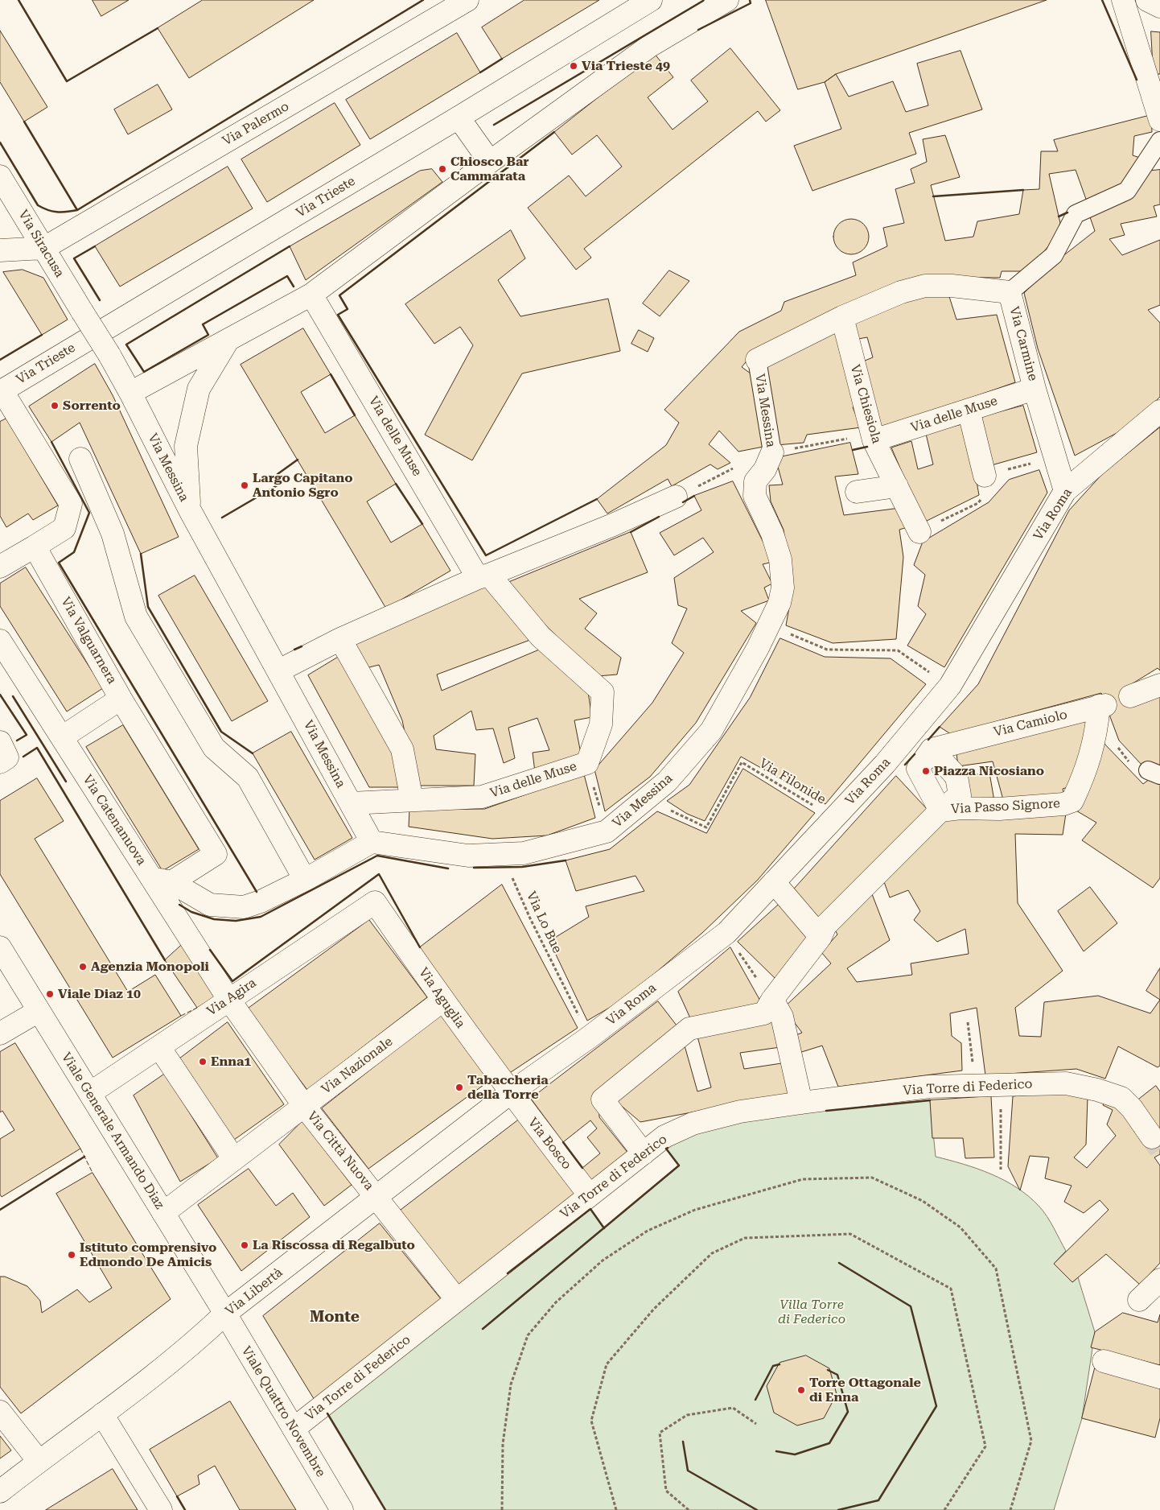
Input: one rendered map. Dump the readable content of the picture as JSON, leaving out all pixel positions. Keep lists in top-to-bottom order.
{
  "streets": {
    "street": [
      "Via Palermo",
      "Via Trieste",
      "Via Siracusa",
      "Via Carmine",
      "Via Chiesiola",
      "Via Messina",
      "Via delle Muse",
      "Via Roma",
      "Via Valguarnera",
      "Via Camiolo",
      "Via Passo Signore",
      "Via Catenanuova",
      "Via Agira",
      "Via Aguglia",
      "Via Nazionale",
      "Via Torre di Federico",
      "Viale Generale Armando Diaz",
      "Via Bosco",
      "Via Città Nuova",
      "Via Libertà",
      "Viale Quattro Novembre"
    ],
    "path": ["Via Filonide", "Via Lo Bue"]
  },
  "crossings": [
    ["Via Palermo", "Via Siracusa"],
    ["Via Siracusa", "Via Messina"],
    ["Via Carmine", "Via Messina"],
    ["Via Carmine", "Via delle Muse"],
    ["Via Carmine", "Via Roma"],
    ["Via Chiesiola", "Via Messina"],
    ["Via Chiesiola", "Via delle Muse"],
    ["Via Messina", "Via delle Muse"],
    ["Via Roma", "Via Filonide"],
    ["Via Roma", "Via Lo Bue"],
    ["Via Roma", "Via Aguglia"],
    ["Via Roma", "Via Bosco"],
    ["Via Roma", "Via Libertà"],
    ["Via Valguarnera", "Via Catenanuova"],
    ["Via Camiolo", "Via Passo Signore"],
    ["Via Passo Signore", "Via Torre di Federico"],
    ["Via Catenanuova", "Via Agira"],
    ["Via Catenanuova", "Via Città Nuova"],
    ["Via Agira", "Via Aguglia"],
    ["Via Agira", "Viale Generale Armando Diaz"],
    ["Via Agira", "Via Città Nuova"],
    ["Via Aguglia", "Via Nazionale"],
    ["Via Aguglia", "Via Bosco"],
    ["Via Aguglia", "Via Libertà"],
    ["Via Nazionale", "Viale Generale Armando Diaz"],
    ["Via Nazionale", "Via Città Nuova"],
    ["Via Torre di Federico", "Via Bosco"],
    ["Via Torre di Federico", "Via Città Nuova"],
    ["Via Torre di Federico", "Viale Quattro Novembre"],
    ["Viale Generale Armando Diaz", "Via Libertà"],
    ["Viale Generale Armando Diaz", "Viale Quattro Novembre"],
    ["Via Bosco", "Via Libertà"],
    ["Via Città Nuova", "Via Libertà"],
    ["Via Libertà", "Viale Quattro Novembre"]
  ],
  "districts": ["Monte"],
  "parks": ["Villa Torre di Federico"],
  "places": [
    "Via Trieste 49",
    "Chiosco Bar Cammarata",
    "Sorrento",
    "Largo Capitano Antonio Sgro",
    "Piazza Nicosiano",
    "Agenzia Monopoli",
    "Viale Diaz 10",
    "Enna1",
    "Tabaccheria della Torre",
    "La Riscossa di Regalbuto",
    "Istituto comprensivo Edmondo De Amicis",
    "Torre Ottagonale di Enna"
  ]
}
